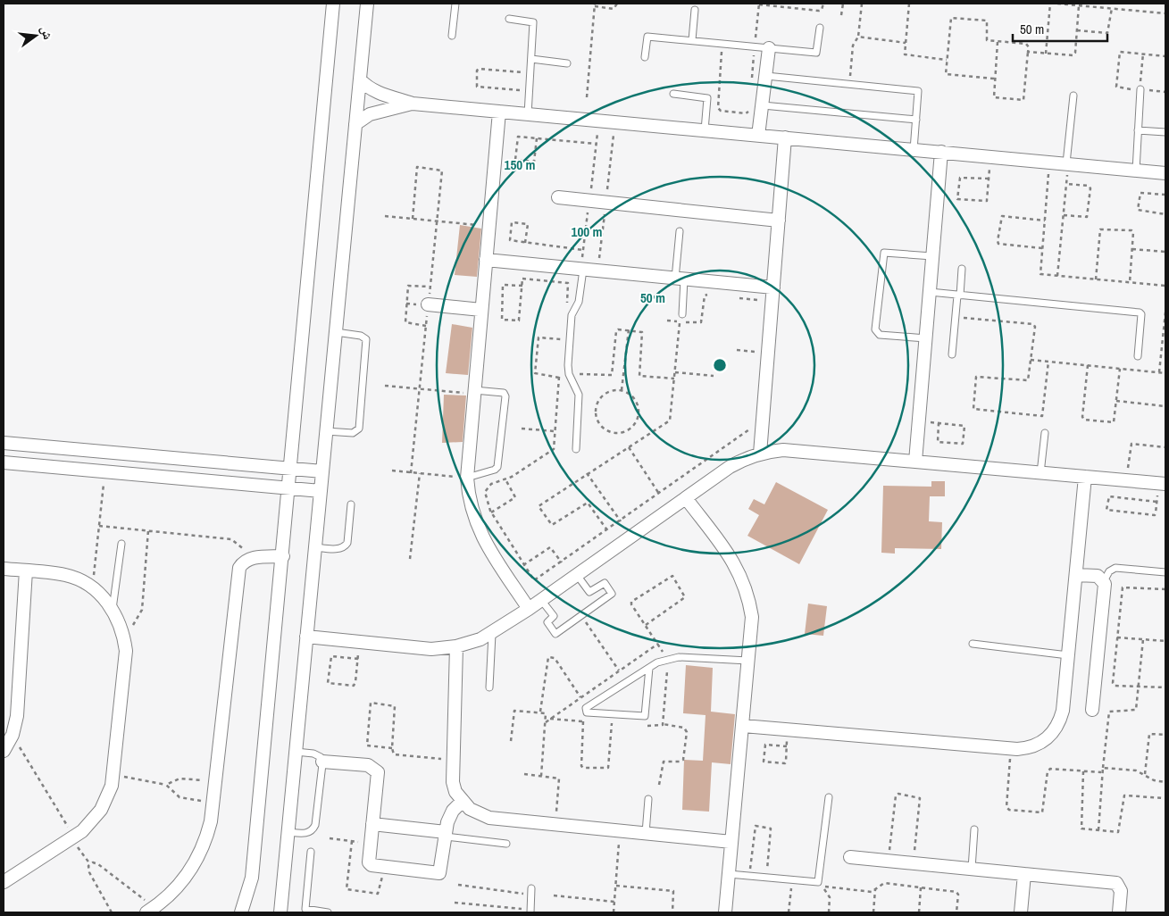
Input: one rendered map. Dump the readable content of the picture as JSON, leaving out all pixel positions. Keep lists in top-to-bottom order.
{
  "scale_bar": "50 m",
  "north": "right",
  "rings": ["150 m", "100 m", "50 m"]
}
